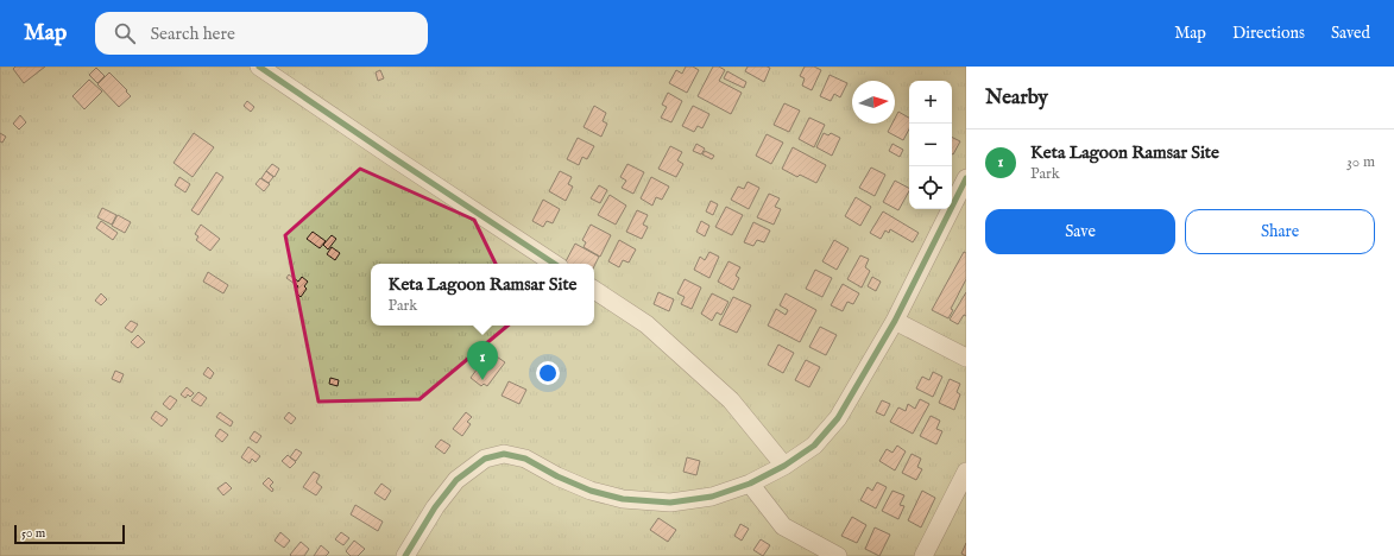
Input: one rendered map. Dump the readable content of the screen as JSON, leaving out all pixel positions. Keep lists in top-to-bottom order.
{
  "scale_bar": "50 m",
  "north": "right",
  "page": {
    "header": "Map",
    "search": "Search here",
    "nav": ["Map", "Directions", "Saved"],
    "heading": "Nearby",
    "map_buttons": ["+", "−"],
    "list": [
      {
        "mark": "1",
        "name": "Keta Lagoon Ramsar Site",
        "note": "Park",
        "value": "30 m"
      }
    ],
    "buttons": ["Save", "Share"],
    "popup": ["Keta Lagoon Ramsar Site", "Park"],
    "pins": "1",
    "scale": "50 m"
  }
}
